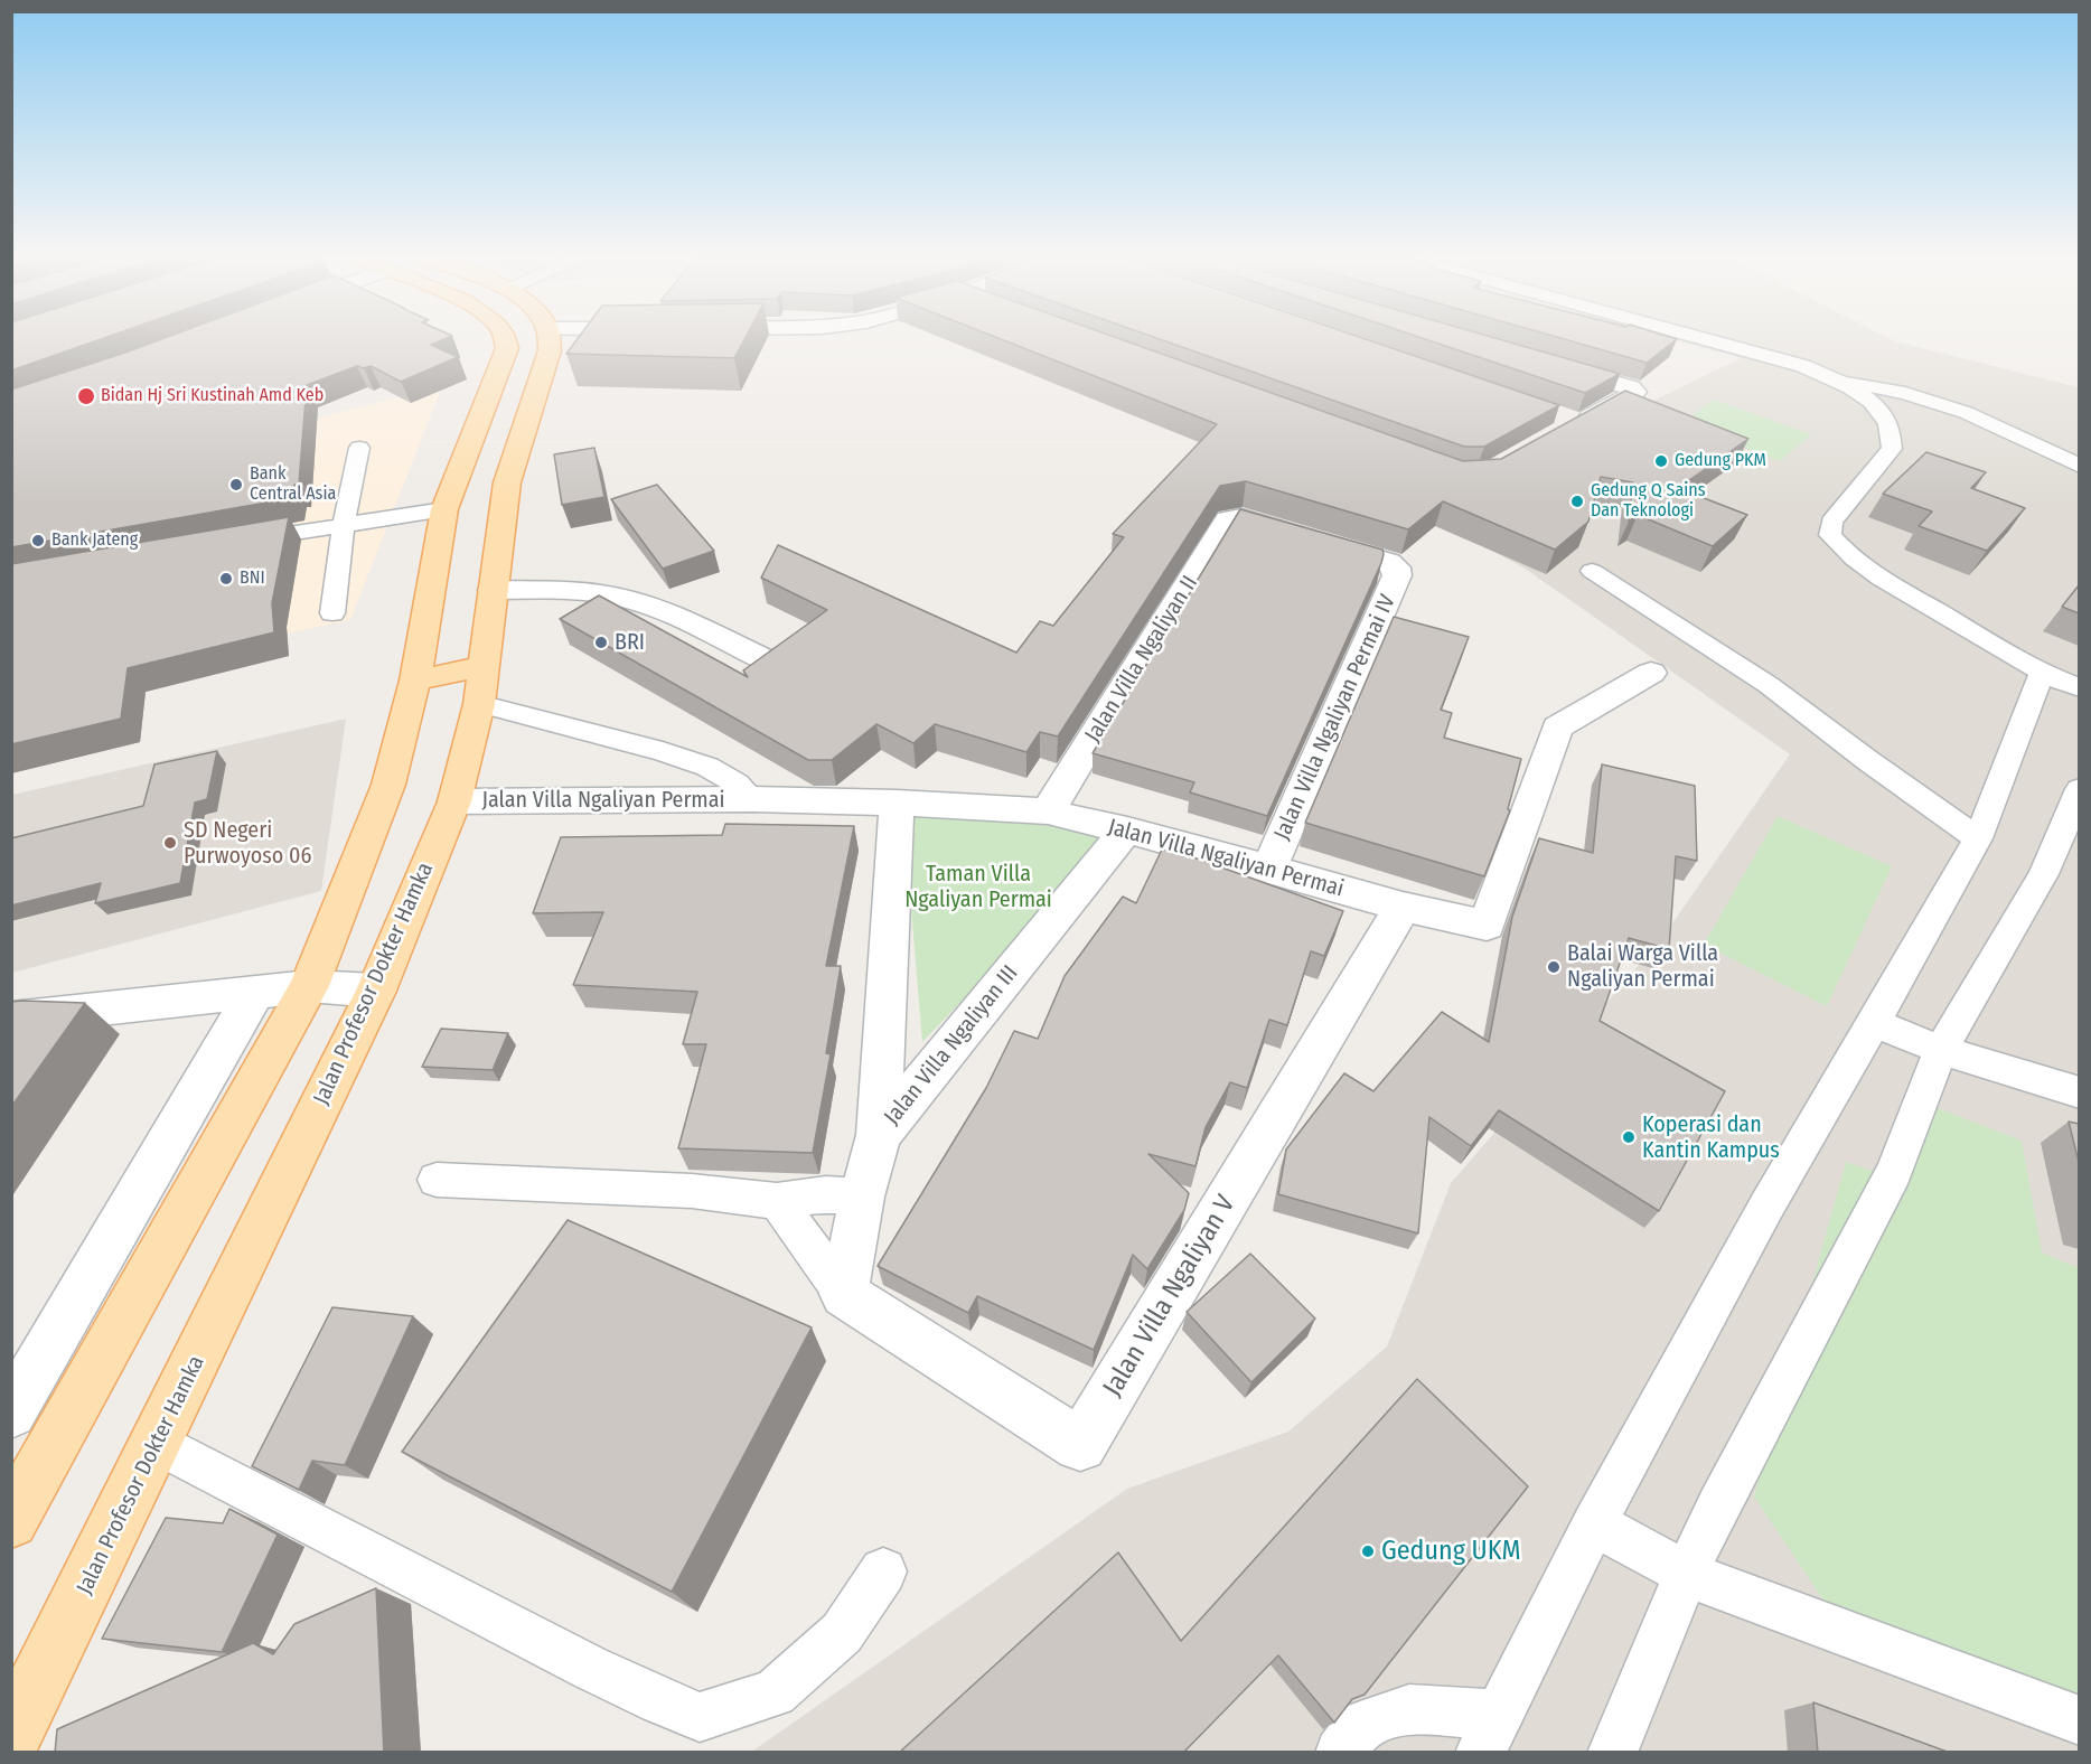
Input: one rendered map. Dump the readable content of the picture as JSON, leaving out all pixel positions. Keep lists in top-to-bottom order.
{
  "streets": {
    "main road": ["Jalan Profesor Dokter Hamka"],
    "street": [
      "Jalan Villa Ngaliyan II",
      "Jalan Villa Ngaliyan Permai IV",
      "Jalan Villa Ngaliyan Permai",
      "Jalan Villa Ngaliyan III",
      "Jalan Villa Ngaliyan V"
    ]
  },
  "crossings": [
    ["Jalan Villa Ngaliyan II", "Jalan Villa Ngaliyan Permai IV"],
    ["Jalan Villa Ngaliyan II", "Jalan Villa Ngaliyan Permai"],
    ["Jalan Villa Ngaliyan Permai IV", "Jalan Villa Ngaliyan Permai"],
    ["Jalan Villa Ngaliyan Permai", "Jalan Profesor Dokter Hamka"],
    ["Jalan Villa Ngaliyan Permai", "Jalan Villa Ngaliyan III"],
    ["Jalan Villa Ngaliyan Permai", "Jalan Villa Ngaliyan V"],
    ["Jalan Villa Ngaliyan III", "Jalan Villa Ngaliyan V"]
  ],
  "parks": ["Taman Villa Ngaliyan Permai"],
  "places": [
    "Bidan Hj Sri Kustinah Amd Keb",
    "Gedung PKM",
    "Bank Central Asia",
    "Gedung Q Sains Dan Teknologi",
    "Bank Jateng",
    "BNI",
    "BRI",
    "SD Negeri Purwoyoso 06",
    "Balai Warga Villa Ngaliyan Permai",
    "Koperasi dan Kantin Kampus",
    "Gedung UKM"
  ]
}
